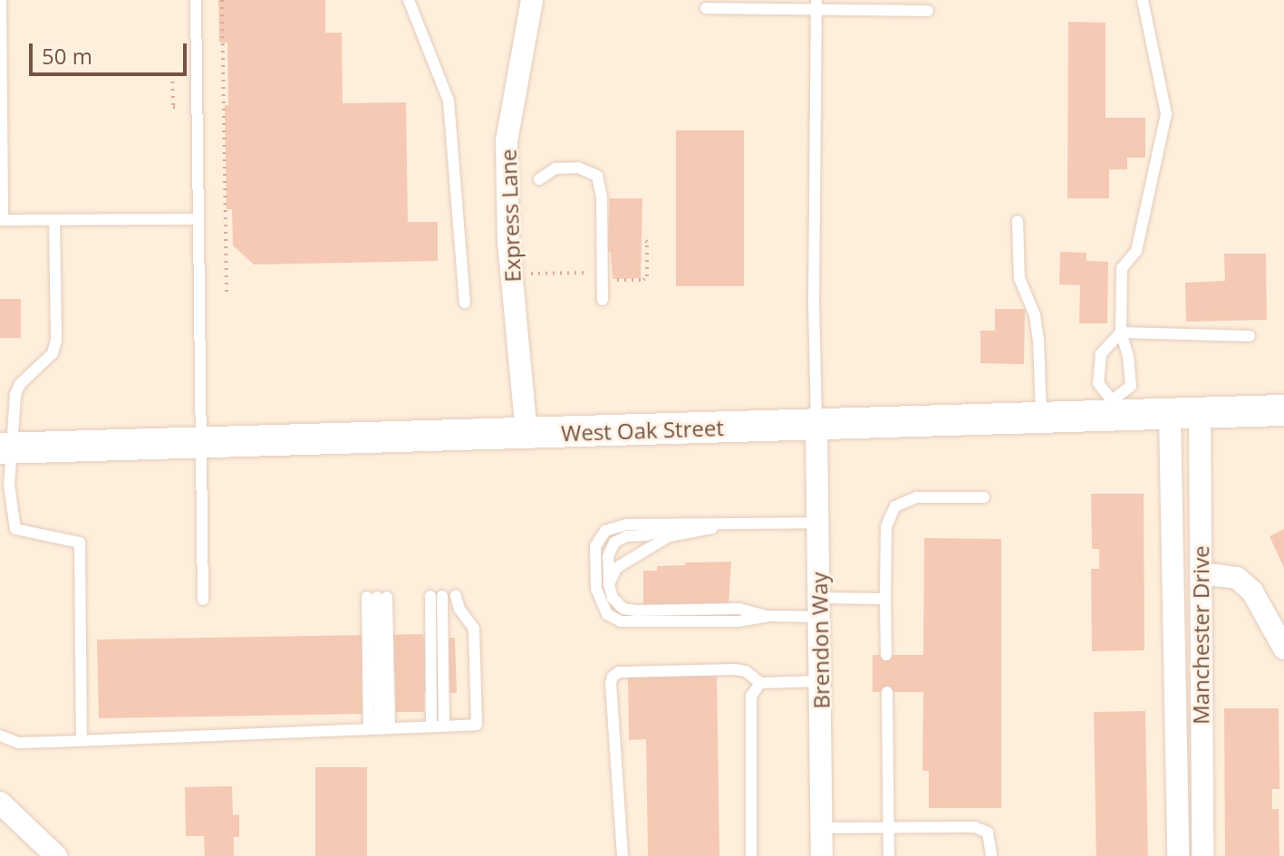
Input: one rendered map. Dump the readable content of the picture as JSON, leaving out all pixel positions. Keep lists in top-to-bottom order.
{
  "streets": {
    "main road": ["West Oak Street"],
    "street": ["Express Lane", "Manchester Drive", "Brendon Way"]
  },
  "crossings": [
    ["Express Lane", "West Oak Street"],
    ["West Oak Street", "Manchester Drive"],
    ["West Oak Street", "Brendon Way"]
  ],
  "scale_bar": "50 m"
}
